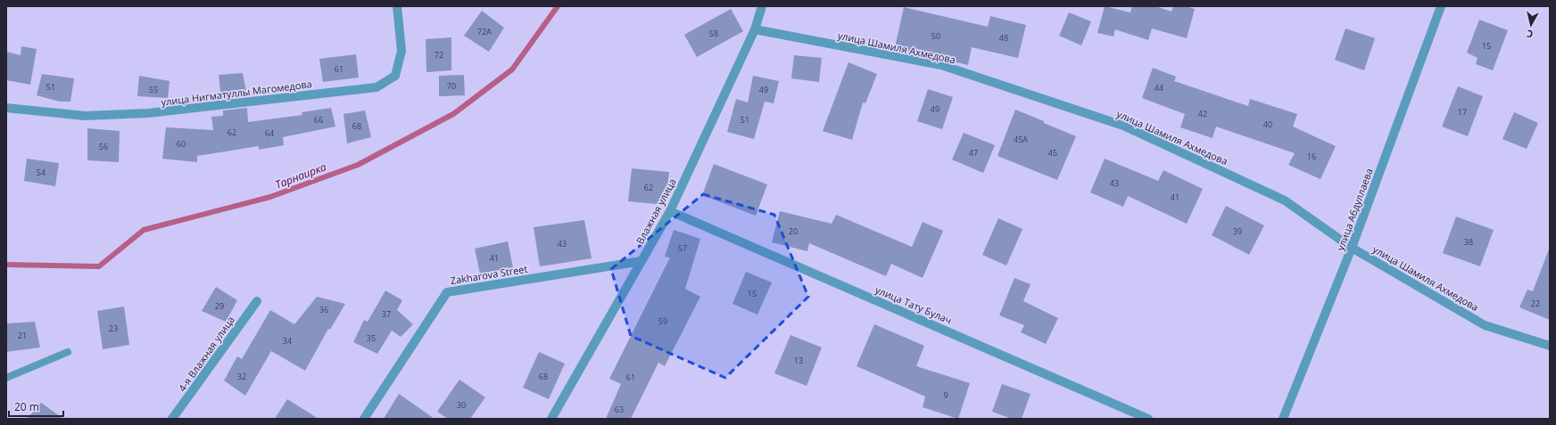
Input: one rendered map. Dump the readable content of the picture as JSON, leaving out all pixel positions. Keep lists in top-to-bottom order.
{
  "streets": {
    "street": [
      "улица Шамиля Ахмедова",
      "улица Нигматуллы Магомедова",
      "улица Абдуллаева",
      "Влажная улица",
      "Zakharova Street",
      "улица Тату Булач",
      "4-я Влажная улица"
    ]
  },
  "crossings": [
    ["улица Шамиля Ахмедова", "улица Абдуллаева"],
    ["улица Шамиля Ахмедова", "Влажная улица"],
    ["Влажная улица", "Zakharova Street"],
    ["Влажная улица", "улица Тату Булач"]
  ],
  "water": ["Тарнаирка"],
  "house_numbers": [
    "72А",
    "58",
    "50",
    "48",
    "15",
    "72",
    "61",
    "70",
    "51",
    "44",
    "55",
    "49",
    "49",
    "17",
    "42",
    "66",
    "51",
    "40",
    "68",
    "62",
    "64",
    "45А",
    "60",
    "56",
    "47",
    "45",
    "16",
    "54",
    "43",
    "62",
    "41",
    "20",
    "39",
    "38",
    "43",
    "57",
    "41",
    "15",
    "22",
    "29",
    "36",
    "37",
    "59",
    "23",
    "21",
    "35",
    "34",
    "13",
    "32",
    "68",
    "61",
    "9",
    "30",
    "63"
  ],
  "scale_bar": "20 m",
  "north": "bottom"
}
